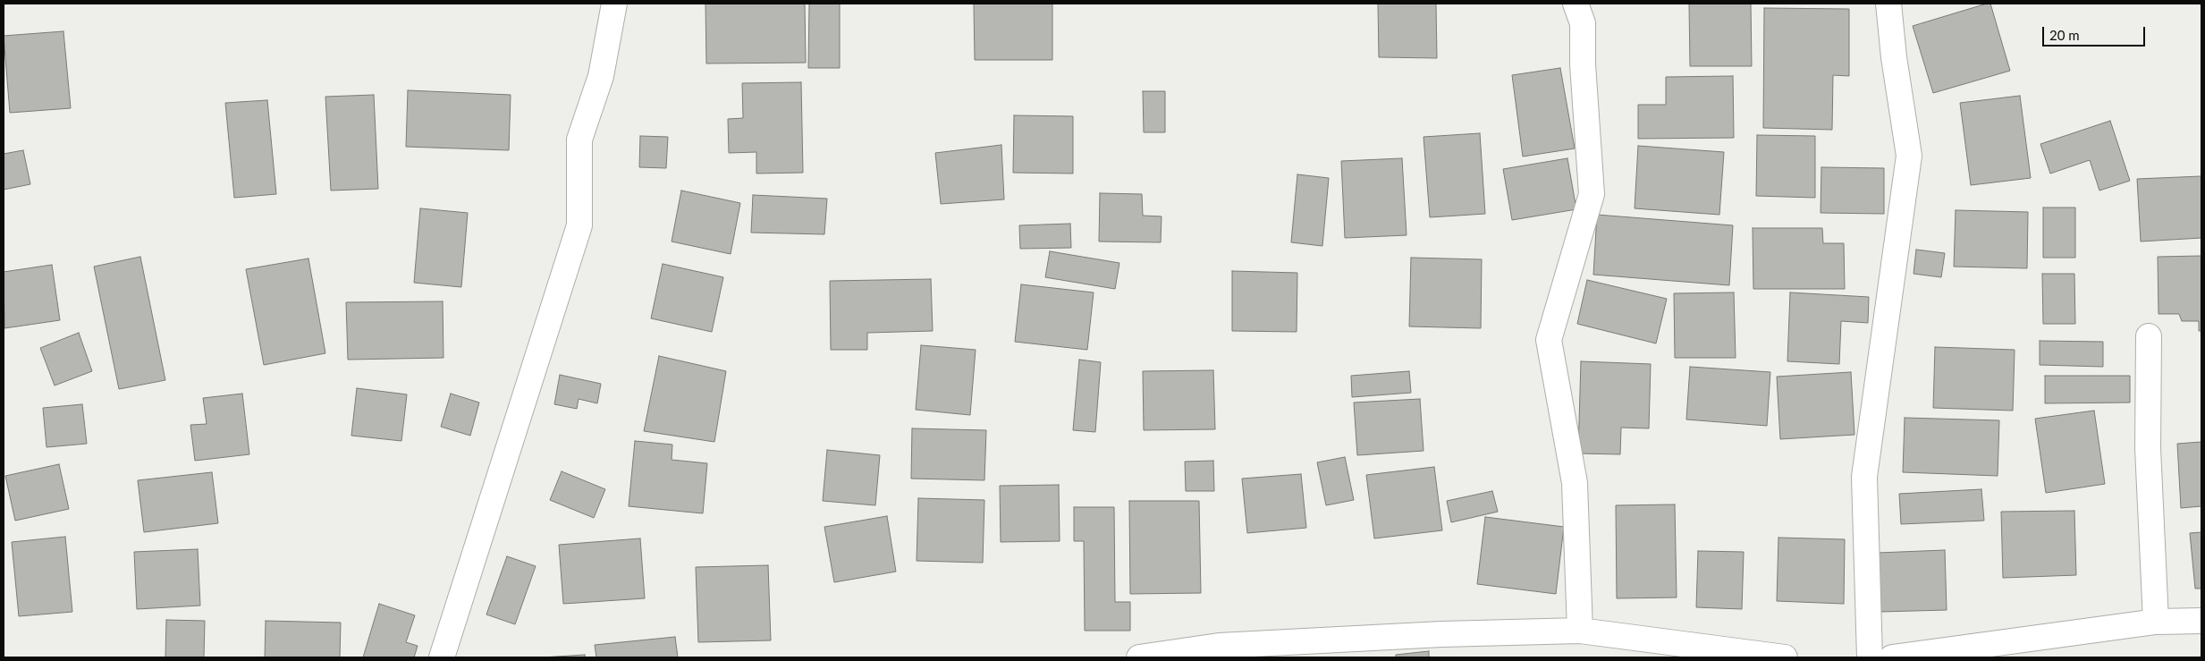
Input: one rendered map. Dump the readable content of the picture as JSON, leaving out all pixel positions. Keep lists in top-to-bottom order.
{
  "scale_bar": "20 m"
}
